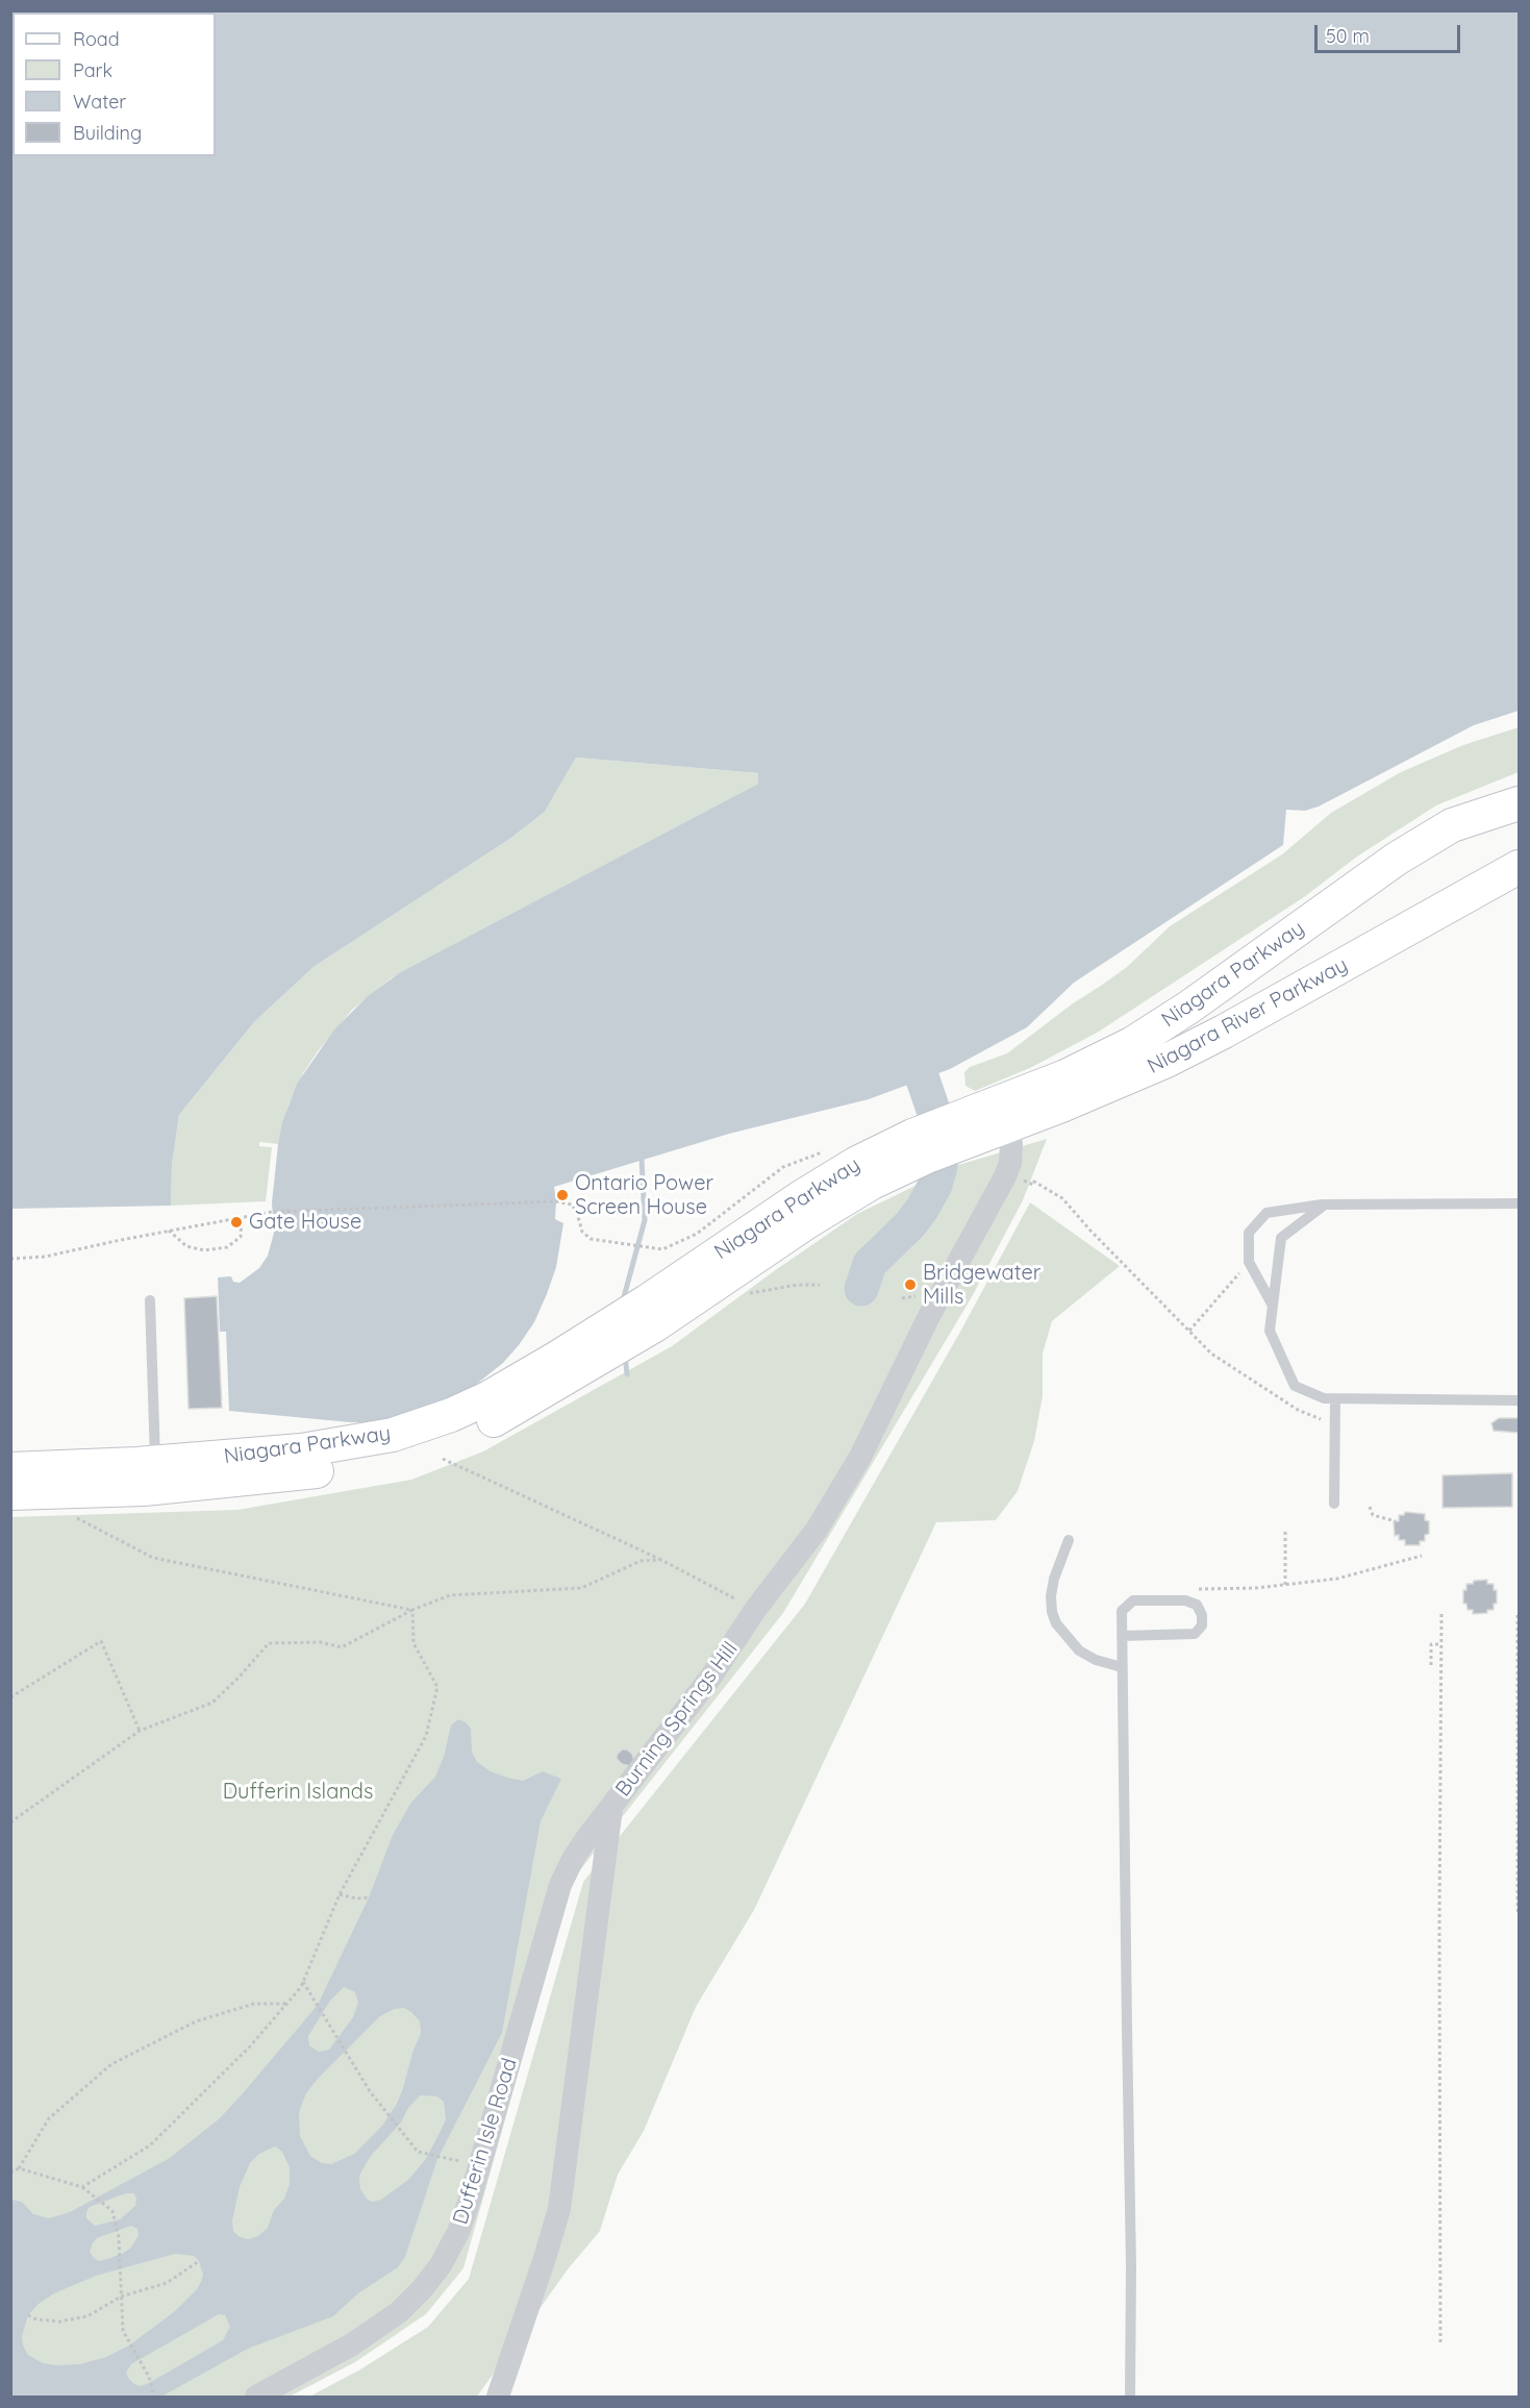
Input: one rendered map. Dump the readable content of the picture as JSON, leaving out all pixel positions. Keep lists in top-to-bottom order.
{
  "streets": {
    "main road": ["Niagara Parkway", "Niagara River Parkway"],
    "street": ["Burning Springs Hill", "Dufferin Isle Road"]
  },
  "crossings": [
    ["Niagara Parkway", "Niagara River Parkway"],
    ["Niagara Parkway", "Burning Springs Hill"],
    ["Niagara River Parkway", "Burning Springs Hill"],
    ["Burning Springs Hill", "Dufferin Isle Road"]
  ],
  "parks": ["Dufferin Islands"],
  "places": ["Ontario Power Screen House", "Gate House", "Bridgewater Mills"],
  "legend": [
    "Road",
    "Park",
    "Water",
    "Building"
  ],
  "scale_bar": "50 m"
}
